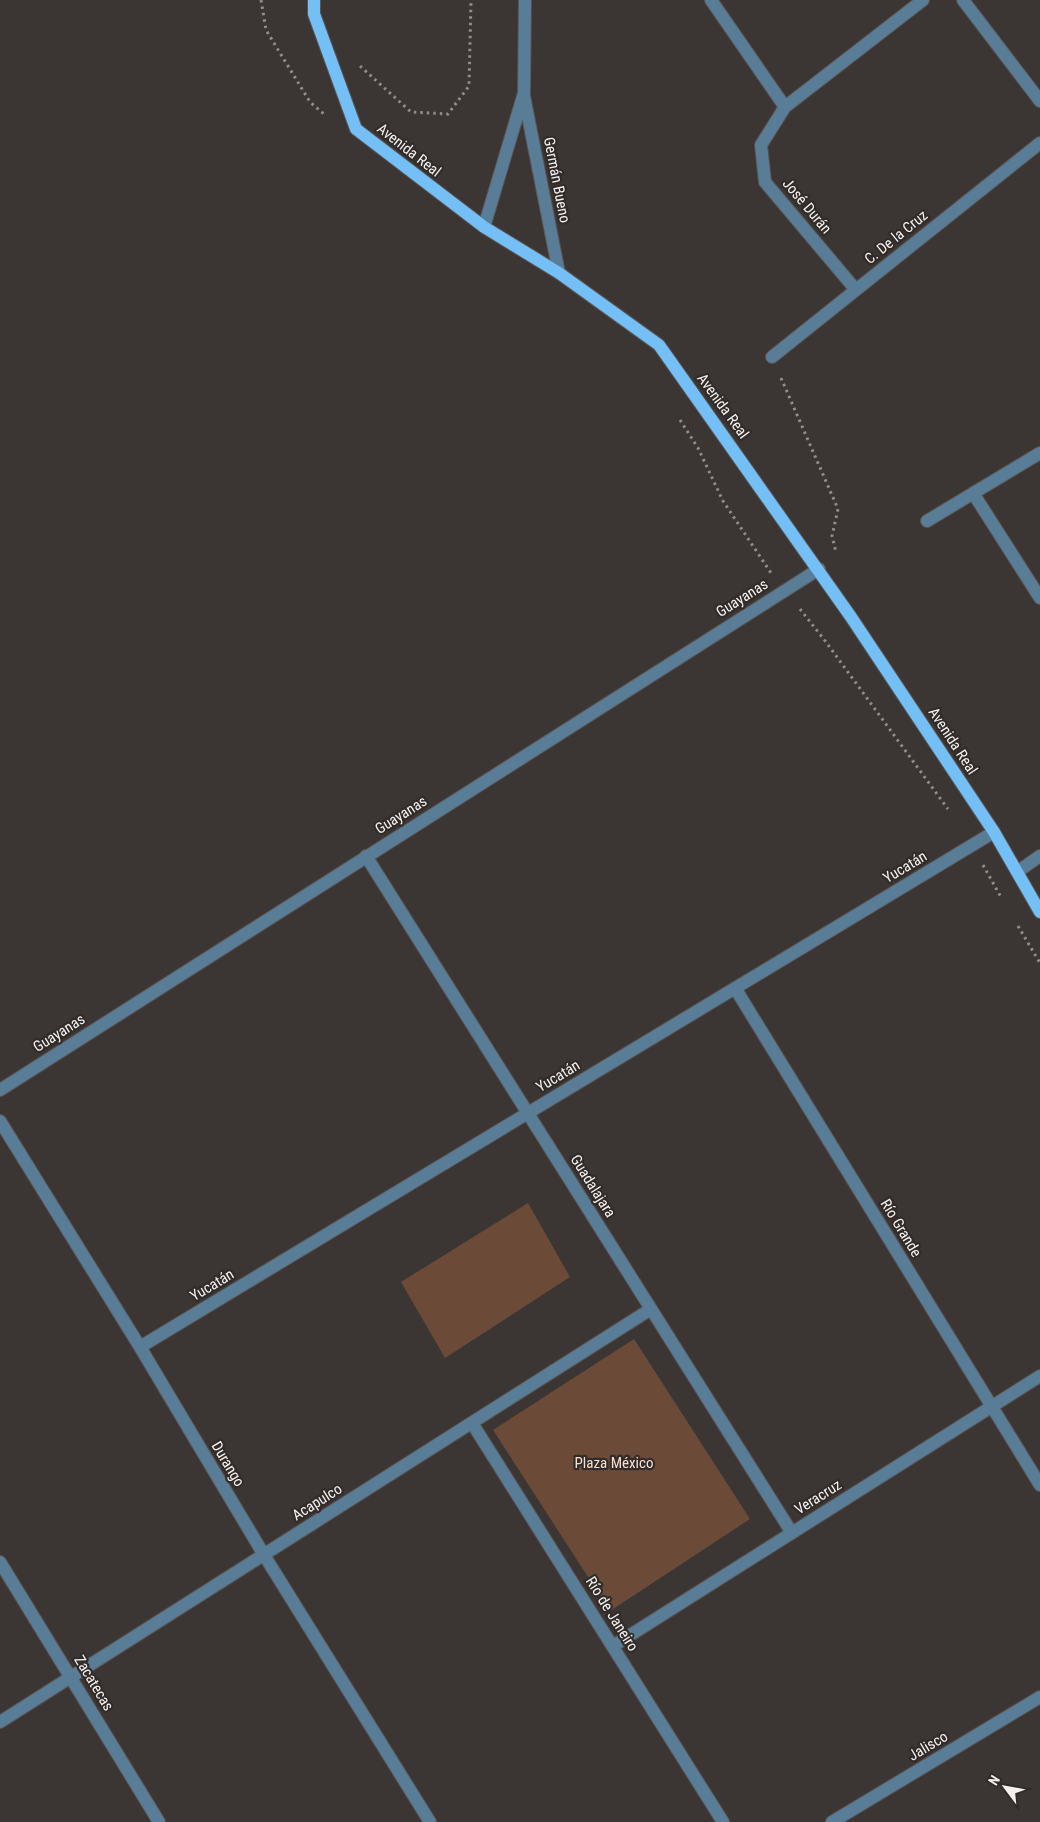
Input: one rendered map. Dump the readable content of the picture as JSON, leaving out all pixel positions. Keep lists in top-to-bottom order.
{
  "streets": {
    "main road": ["Avenida Real"],
    "street": [
      "Germán Bueno",
      "José Durán",
      "C. De la Cruz",
      "Guayanas",
      "Yucatán",
      "Guadalajara",
      "Río Grande",
      "Durango",
      "Veracruz",
      "Acapulco",
      "Río de Janeiro",
      "Zacatecas",
      "Jalisco"
    ]
  },
  "crossings": [
    ["Avenida Real", "Germán Bueno"],
    ["Avenida Real", "Guayanas"],
    ["Avenida Real", "Yucatán"],
    ["José Durán", "C. De la Cruz"],
    ["Guayanas", "Guadalajara"],
    ["Yucatán", "Guadalajara"],
    ["Yucatán", "Río Grande"],
    ["Yucatán", "Durango"],
    ["Guadalajara", "Veracruz"],
    ["Guadalajara", "Acapulco"],
    ["Río Grande", "Veracruz"],
    ["Durango", "Acapulco"],
    ["Veracruz", "Río de Janeiro"],
    ["Acapulco", "Río de Janeiro"],
    ["Acapulco", "Zacatecas"]
  ],
  "parks": ["Plaza México"],
  "north": "top left"
}
